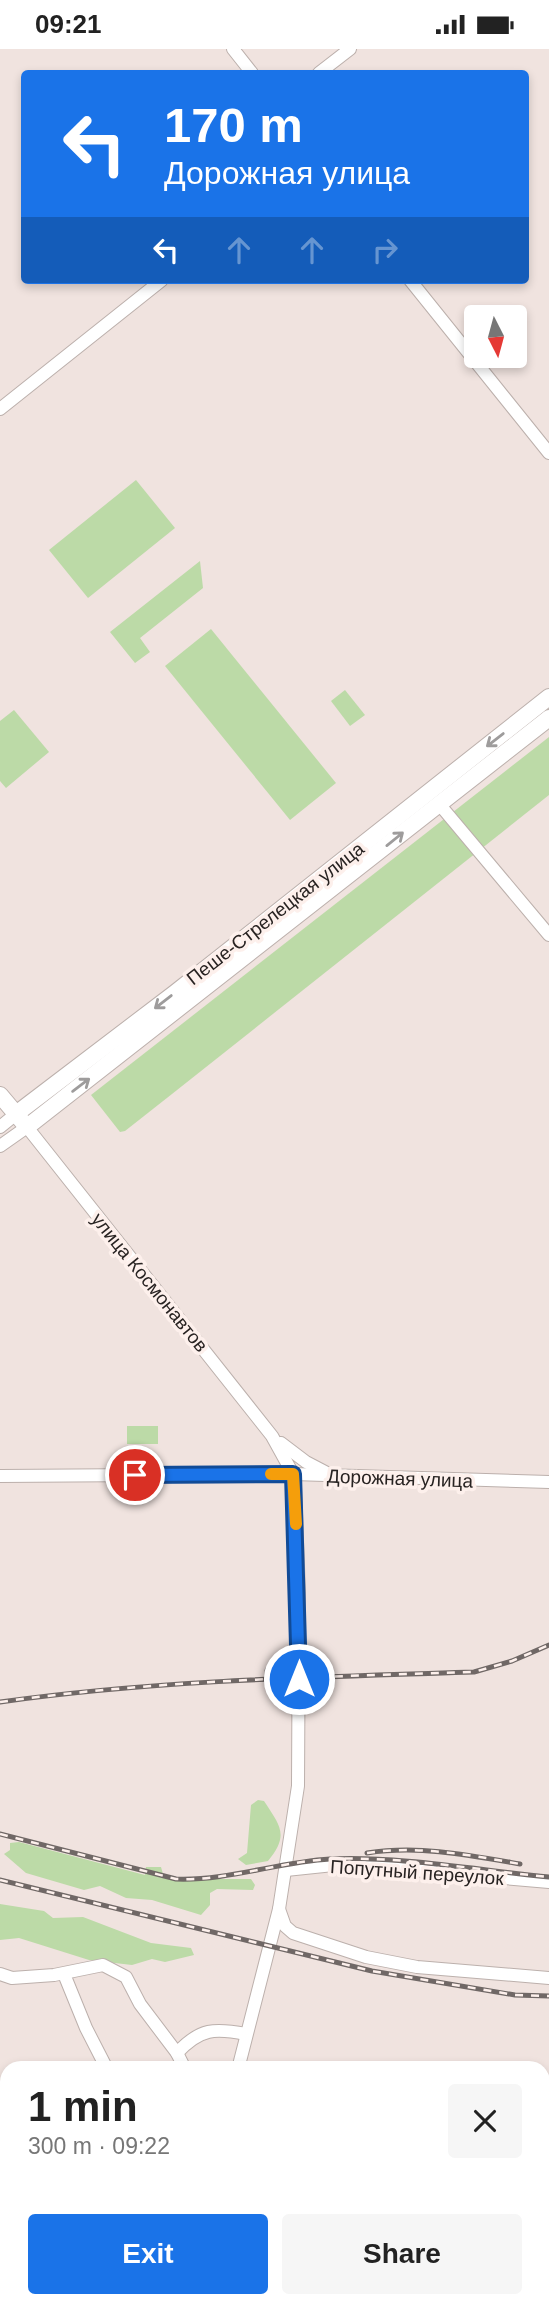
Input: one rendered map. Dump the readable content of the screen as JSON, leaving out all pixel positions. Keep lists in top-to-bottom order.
{
  "streets": {
    "main road": ["Пеше-Стрелецкая улица", "улица Космонавтов"],
    "street": ["Дорожная улица", "Попутный переулок"]
  },
  "crossings": [
    ["Пеше-Стрелецкая улица", "улица Космонавтов"],
    ["улица Космонавтов", "Дорожная улица"]
  ],
  "north": "bottom",
  "page": {
    "status": "09:21",
    "turn": ["170 m", "Дорожная улица"],
    "heading": ["1 min", "300 m · 09:22"],
    "buttons": ["Exit", "Share"]
  }
}
